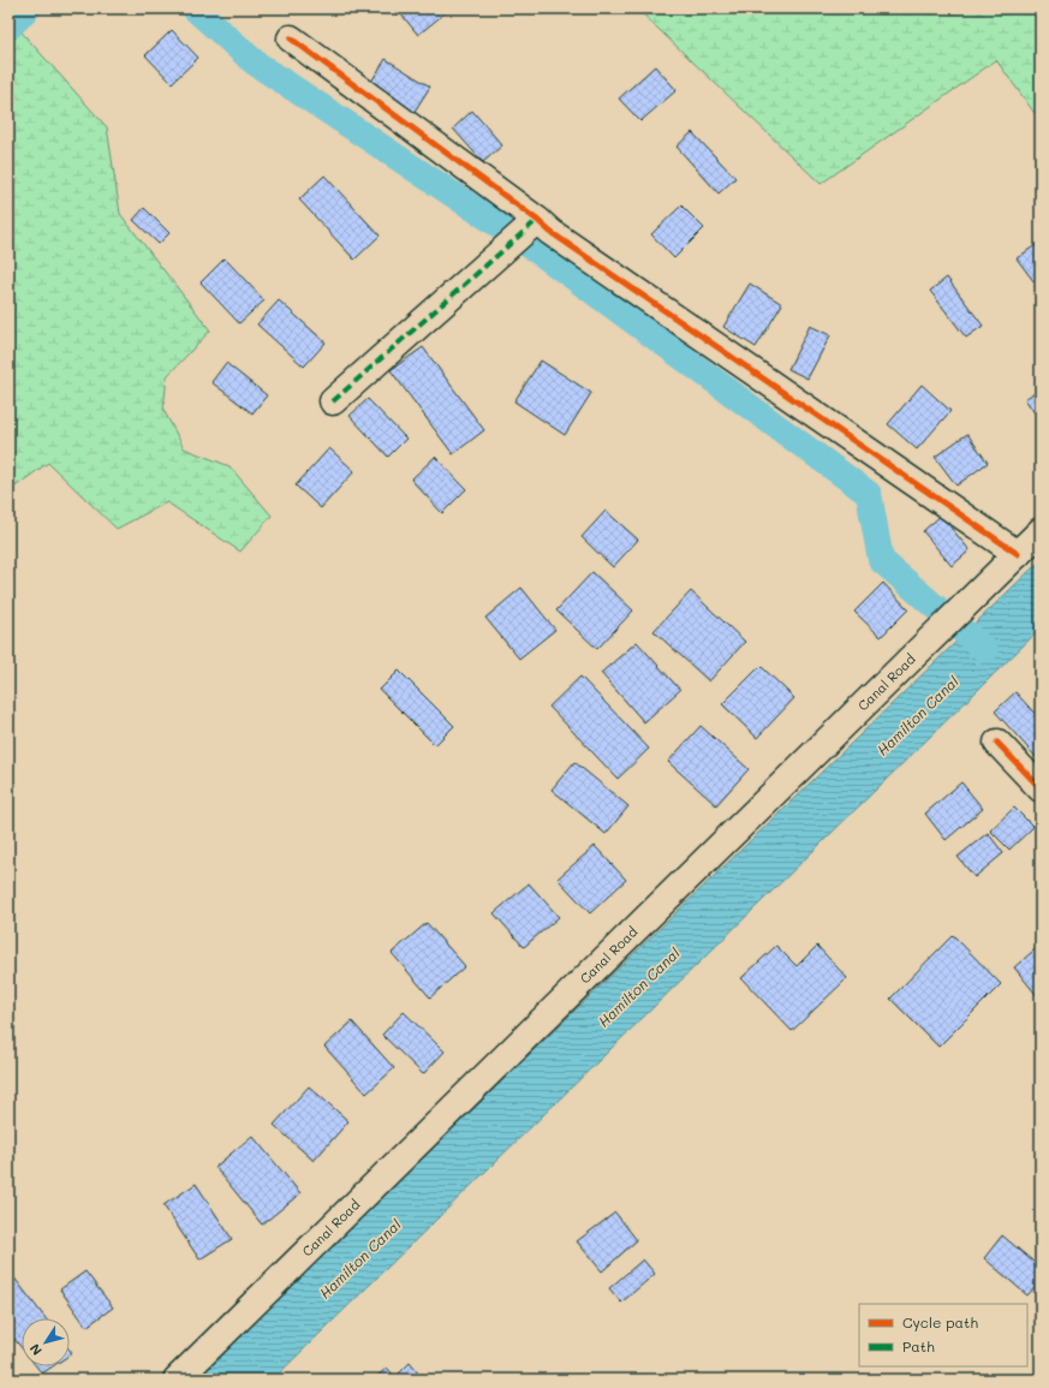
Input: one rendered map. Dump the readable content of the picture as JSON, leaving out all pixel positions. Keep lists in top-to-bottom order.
{
  "streets": {
    "street": ["Canal Road"]
  },
  "water": ["Hamilton Canal"],
  "legend": ["Cycle path", "Path"],
  "north": "bottom left"
}
